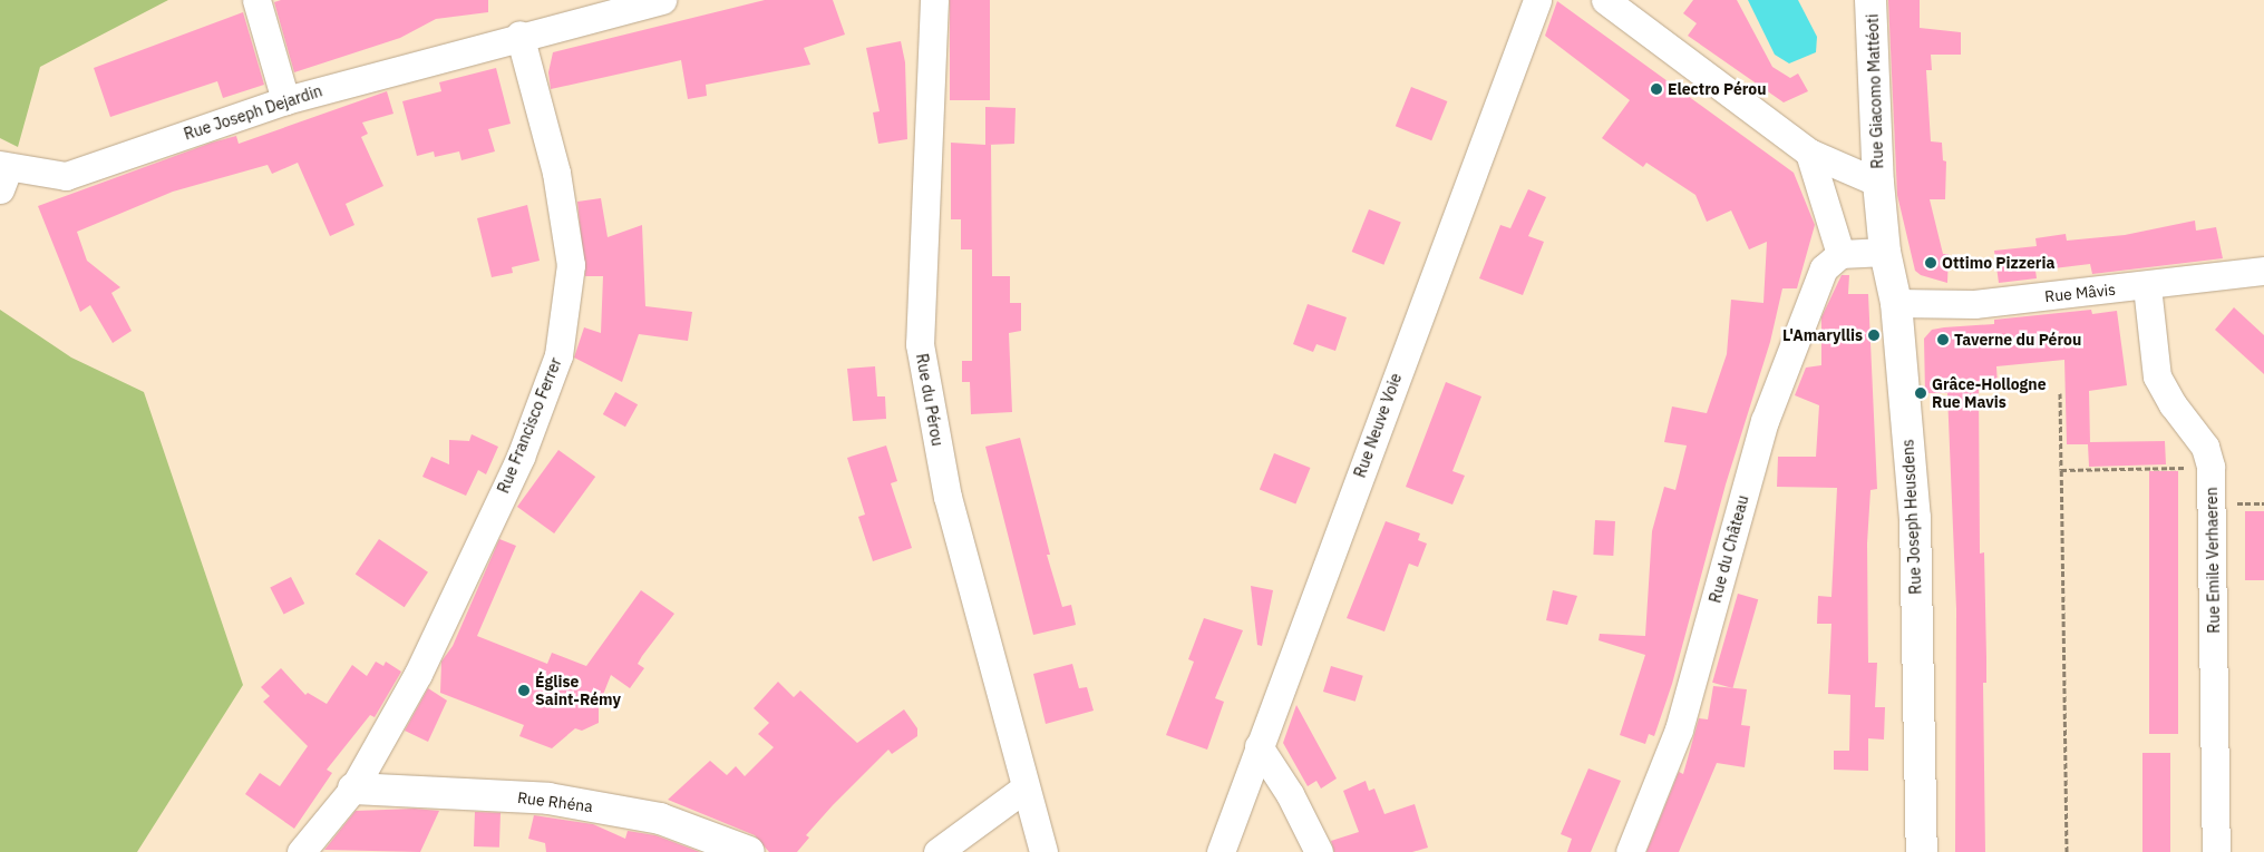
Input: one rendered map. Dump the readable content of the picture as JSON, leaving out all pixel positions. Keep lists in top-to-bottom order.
{
  "streets": {
    "street": [
      "Rue Giacomo Mattéoti",
      "Rue Joseph Dejardin",
      "Rue Mâvis",
      "Rue du Pérou",
      "Rue Francisco Ferrer",
      "Rue Neuve Voie",
      "Rue Joseph Heusdens",
      "Rue du Château",
      "Rue Emile Verhaeren",
      "Rue Rhéna"
    ]
  },
  "crossings": [
    ["Rue Giacomo Mattéoti", "Rue Joseph Heusdens"],
    ["Rue Joseph Dejardin", "Rue Francisco Ferrer"],
    ["Rue Mâvis", "Rue Joseph Heusdens"],
    ["Rue Mâvis", "Rue Emile Verhaeren"],
    ["Rue Francisco Ferrer", "Rue Rhéna"]
  ],
  "places": [
    "Electro Pérou",
    "Ottimo Pizzeria",
    "L'Amaryllis",
    "Taverne du Pérou",
    "Grâce-Hollogne Rue Mavis",
    "Église Saint-Rémy"
  ]
}
